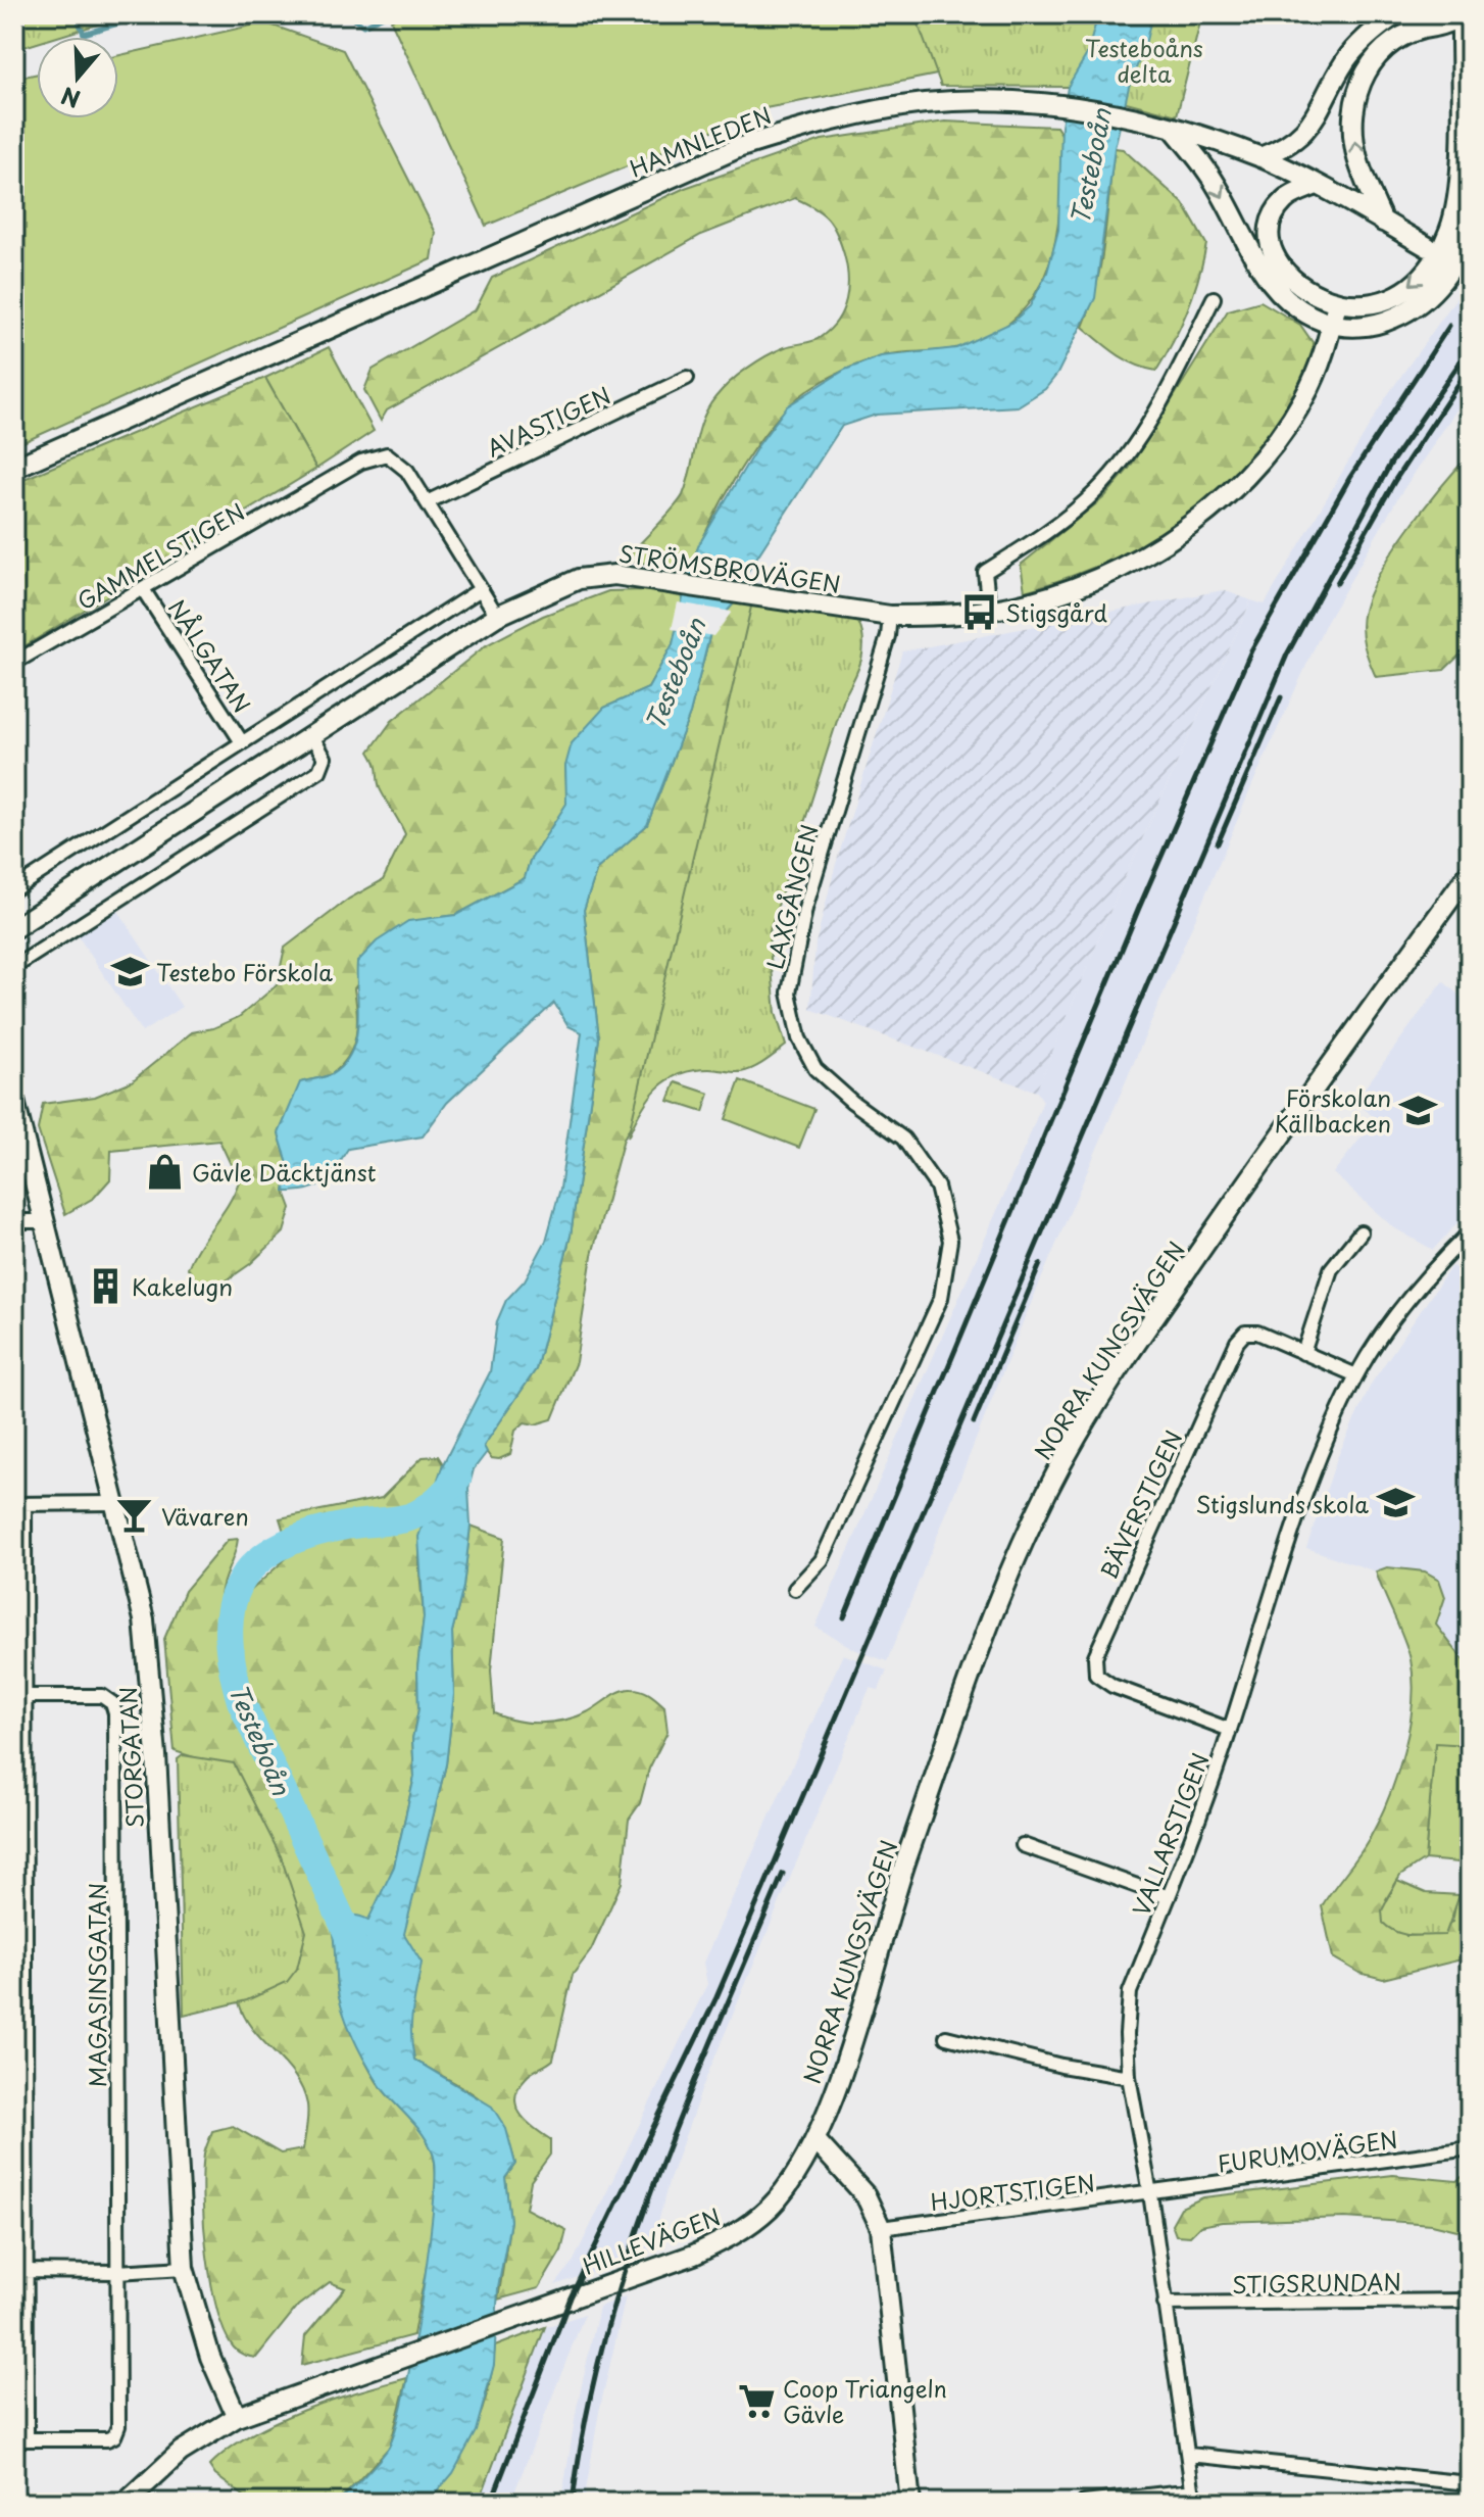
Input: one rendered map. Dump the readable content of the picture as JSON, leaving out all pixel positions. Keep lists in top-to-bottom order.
{
  "streets": {
    "street": [
      "HAMNLEDEN",
      "AVASTIGEN",
      "GAMMELSTIGEN",
      "STRÖMSBROVÄGEN",
      "NÅLGATAN",
      "LAXGÅNGEN",
      "NORRA KUNGSVÄGEN",
      "BÄVERSTIGEN",
      "STORGATAN",
      "VALLARSTIGEN",
      "MAGASINSGATAN",
      "FURUMOVÄGEN",
      "HJORTSTIGEN",
      "HILLEVÄGEN",
      "STIGSRUNDAN"
    ]
  },
  "crossings": [
    ["AVASTIGEN", "GAMMELSTIGEN"],
    ["GAMMELSTIGEN", "NÅLGATAN"],
    ["STRÖMSBROVÄGEN", "LAXGÅNGEN"],
    ["NORRA KUNGSVÄGEN", "HILLEVÄGEN"],
    ["BÄVERSTIGEN", "VALLARSTIGEN"],
    ["STORGATAN", "HILLEVÄGEN"],
    ["VALLARSTIGEN", "FURUMOVÄGEN"],
    ["VALLARSTIGEN", "HJORTSTIGEN"],
    ["VALLARSTIGEN", "STIGSRUNDAN"],
    ["FURUMOVÄGEN", "HJORTSTIGEN"]
  ],
  "water": ["Testeboån"],
  "parks": ["Testeboåns delta"],
  "places": {
    "bus stop": ["Stigsgård"],
    "school or university": ["Testebo Förskola", "Förskolan Källbacken", "Stigslunds skola"],
    "shop": ["Gävle Däcktjänst"],
    "building": ["Kakelugn"],
    "bar": ["Vävaren"],
    "supermarket": ["Coop Triangeln Gävle"]
  },
  "north": "bottom"
}
